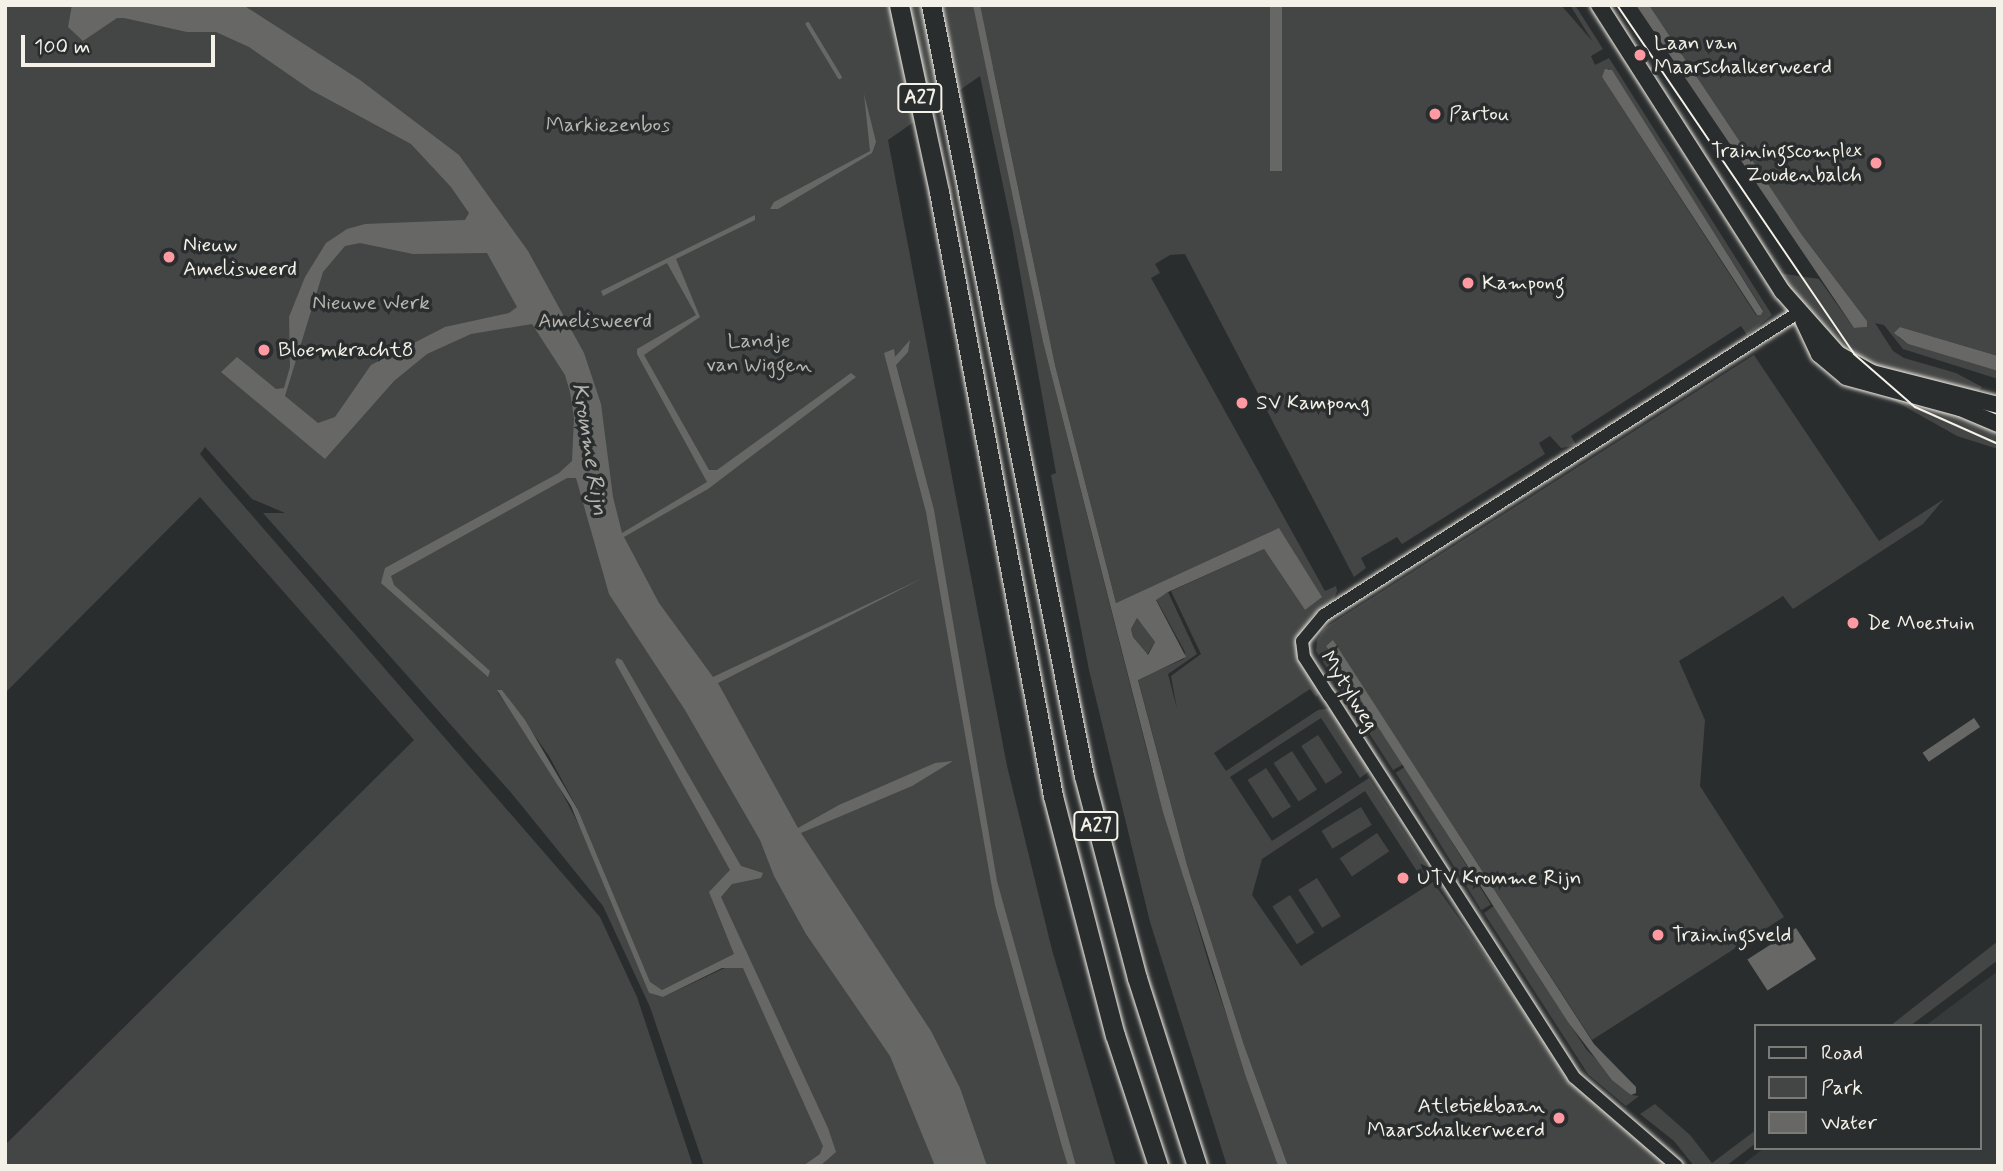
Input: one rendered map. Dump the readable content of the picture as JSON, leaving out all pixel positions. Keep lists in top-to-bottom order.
{
  "streets": {
    "highway": ["A27"],
    "street": ["Mytylweg"]
  },
  "water": ["Kromme Rijn"],
  "parks": [
    "Markiezenbos",
    "Nieuwe Werk",
    "Amelisweerd",
    "Landje van Wiggen"
  ],
  "places": [
    "Laan van Maarschalkerweerd",
    "Partou",
    "Trainingscomplex Zoudenbalch",
    "Nieuw Amelisweerd",
    "Kampong",
    "Bloemkracht8",
    "SV Kampong",
    "De Moestuin",
    "UTV Kromme Rijn",
    "Trainingsveld",
    "Atletiekbaan Maarschalkerweerd"
  ],
  "legend": ["Road", "Park", "Water"],
  "scale_bar": "100 m"
}
